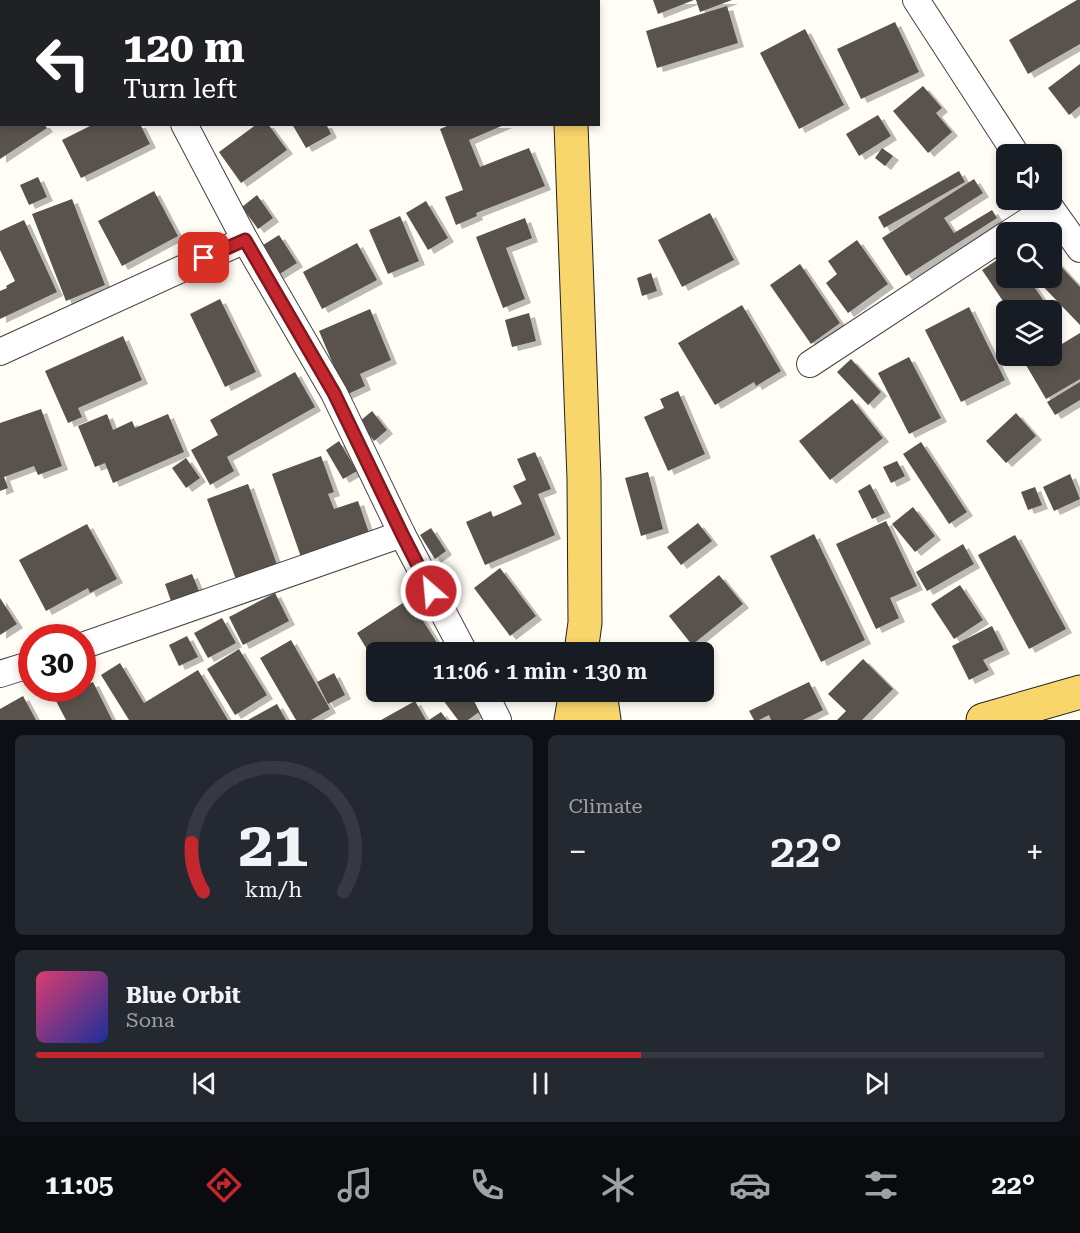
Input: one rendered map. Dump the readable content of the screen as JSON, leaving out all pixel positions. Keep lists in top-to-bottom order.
{
  "page": {
    "turn": ["120 m", "Turn left"],
    "limit": "30",
    "trip": "11:06 · 1 min · 130 m",
    "tile": "Climate",
    "heat": ["−", "22°", "+"],
    "song": ["Blue Orbit", "Sona"],
    "tabs": ["11:05", "22°"],
    "gauge": ["21", "km/h"]
  }
}
